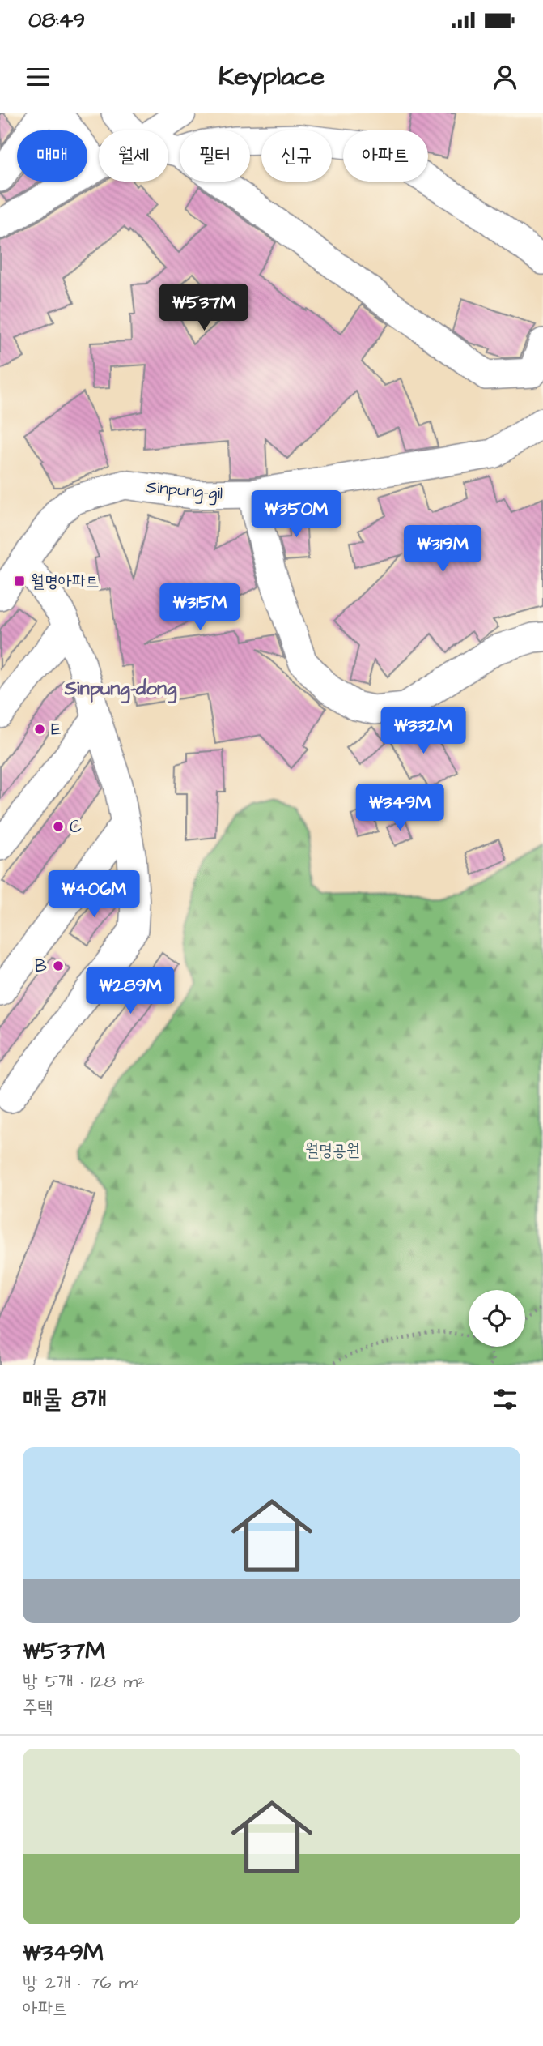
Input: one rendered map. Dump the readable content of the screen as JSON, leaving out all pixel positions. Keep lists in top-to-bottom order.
{
  "streets": {
    "lane": ["Sinpung-gil"]
  },
  "districts": ["Sinpung-dong"],
  "parks": ["월명공원"],
  "places": {
    "transit": ["월명아파트"],
    "other": ["E", "C", "B"]
  },
  "page": {
    "status": "08:49",
    "header": "Keyplace",
    "chip": [
      "매매",
      "월세",
      "필터",
      "신규",
      "아파트"
    ],
    "price": [
      "₩537M",
      "₩350M",
      "₩319M",
      "₩315M",
      "₩332M",
      "₩349M",
      "₩406M",
      "₩289M"
    ],
    "heading": "매물 8개",
    "list": [
      {
        "name": "₩537M",
        "note": "방 5개 · 128 m² · 주택"
      },
      {
        "name": "₩349M",
        "note": "방 2개 · 76 m² · 아파트"
      }
    ]
  }
}
